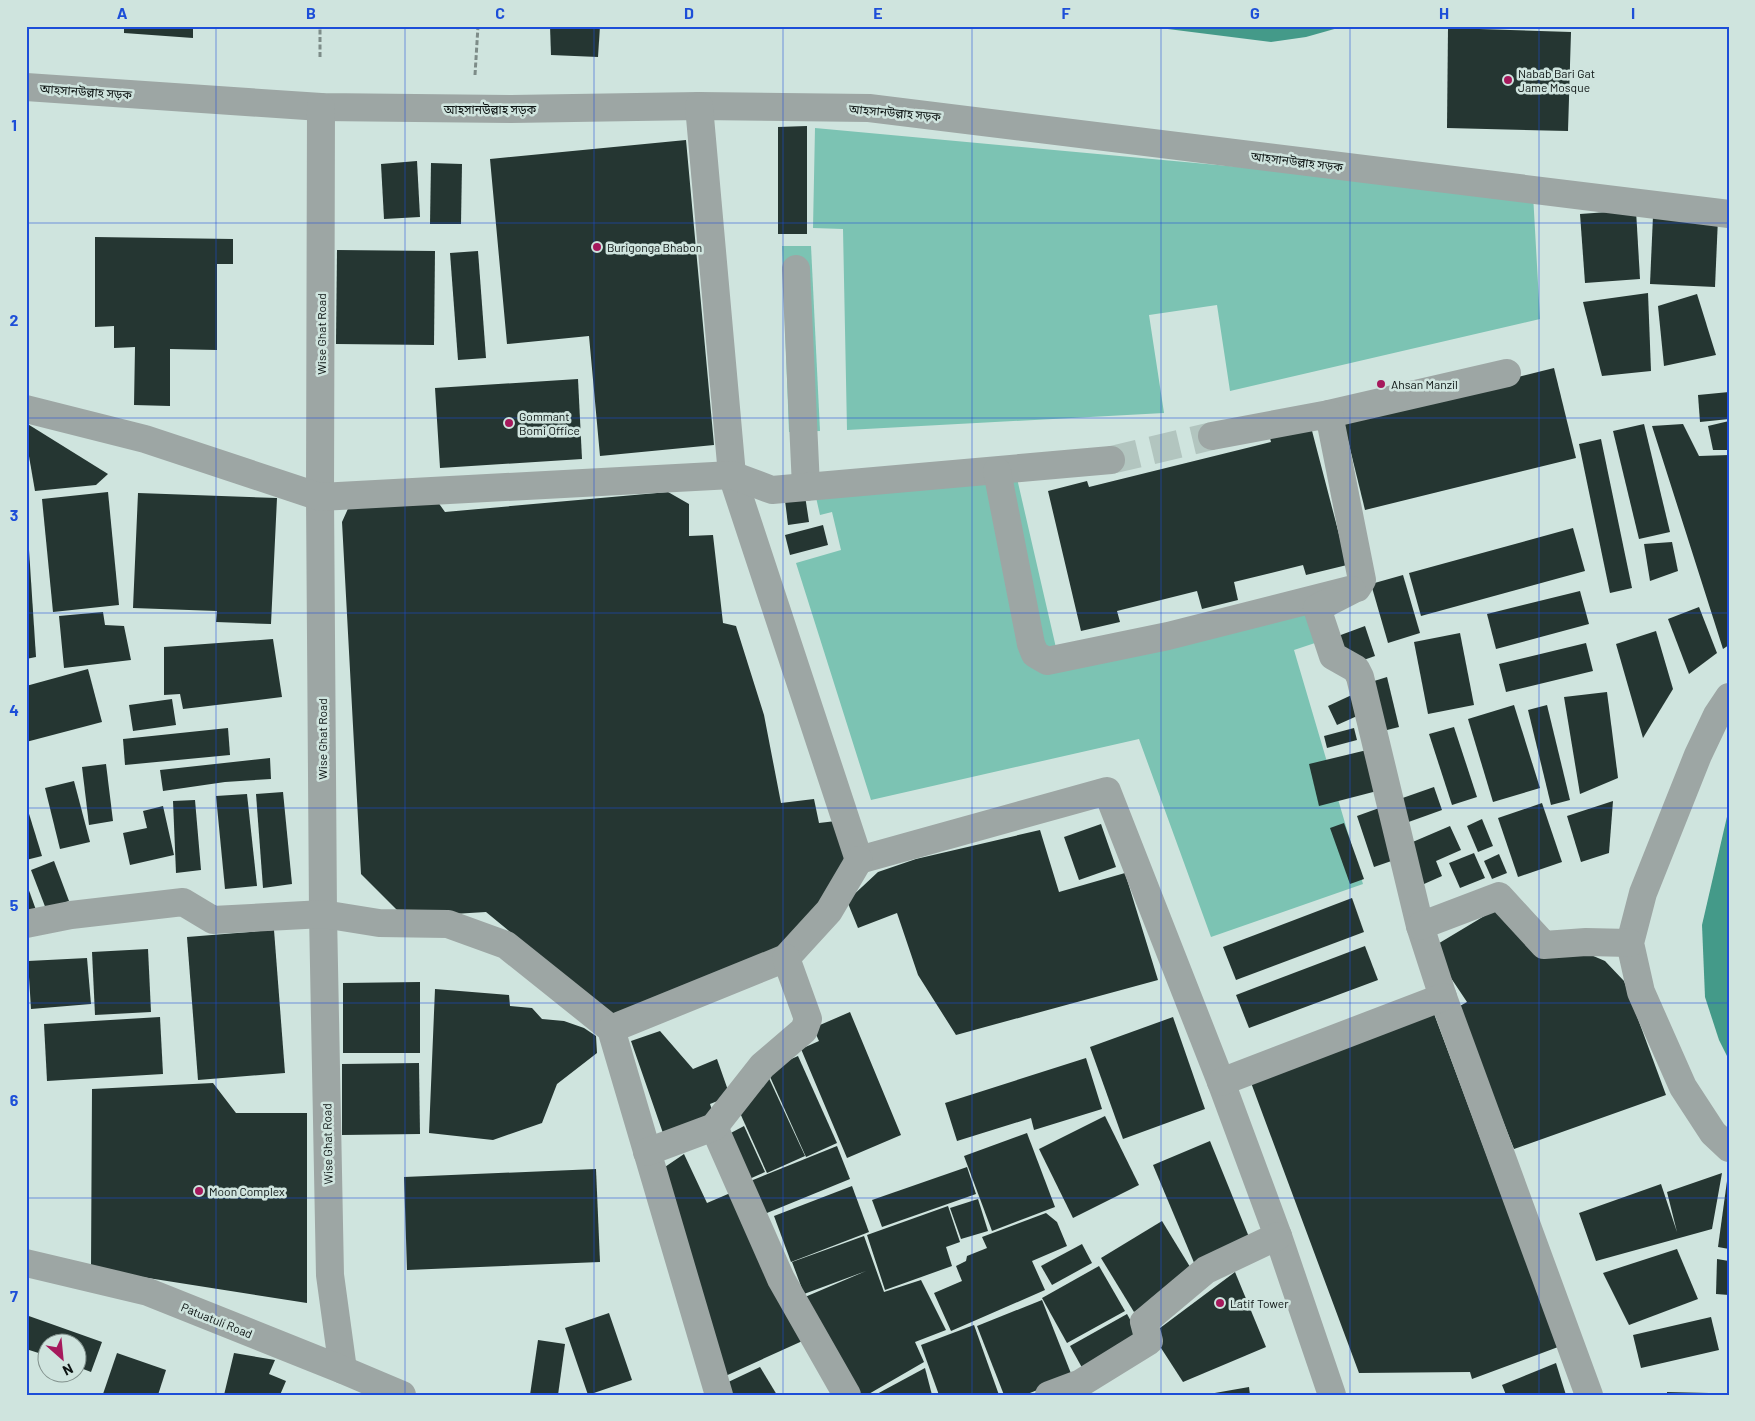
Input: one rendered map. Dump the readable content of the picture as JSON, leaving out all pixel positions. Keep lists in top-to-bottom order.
{
  "streets": {
    "street": ["আহসানউল্লাহ সড়ক", "Wise Ghat Road", "Patuatuli Road"]
  },
  "crossings": [
    ["আহসানউল্লাহ সড়ক", "Wise Ghat Road"],
    ["Wise Ghat Road", "Patuatuli Road"]
  ],
  "places": [
    "Nabab Bari Gat Jame Mosque",
    "Burigonga Bhabon",
    "Ahsan Manzil",
    "Gommant Bomi Office",
    "Moon Complex",
    "Latif Tower"
  ],
  "north": "bottom right",
  "grid": {
    "columns": [
      "A",
      "B",
      "C",
      "D",
      "E",
      "F",
      "G",
      "H",
      "I"
    ],
    "rows": [
      "1",
      "2",
      "3",
      "4",
      "5",
      "6",
      "7"
    ]
  }
}
